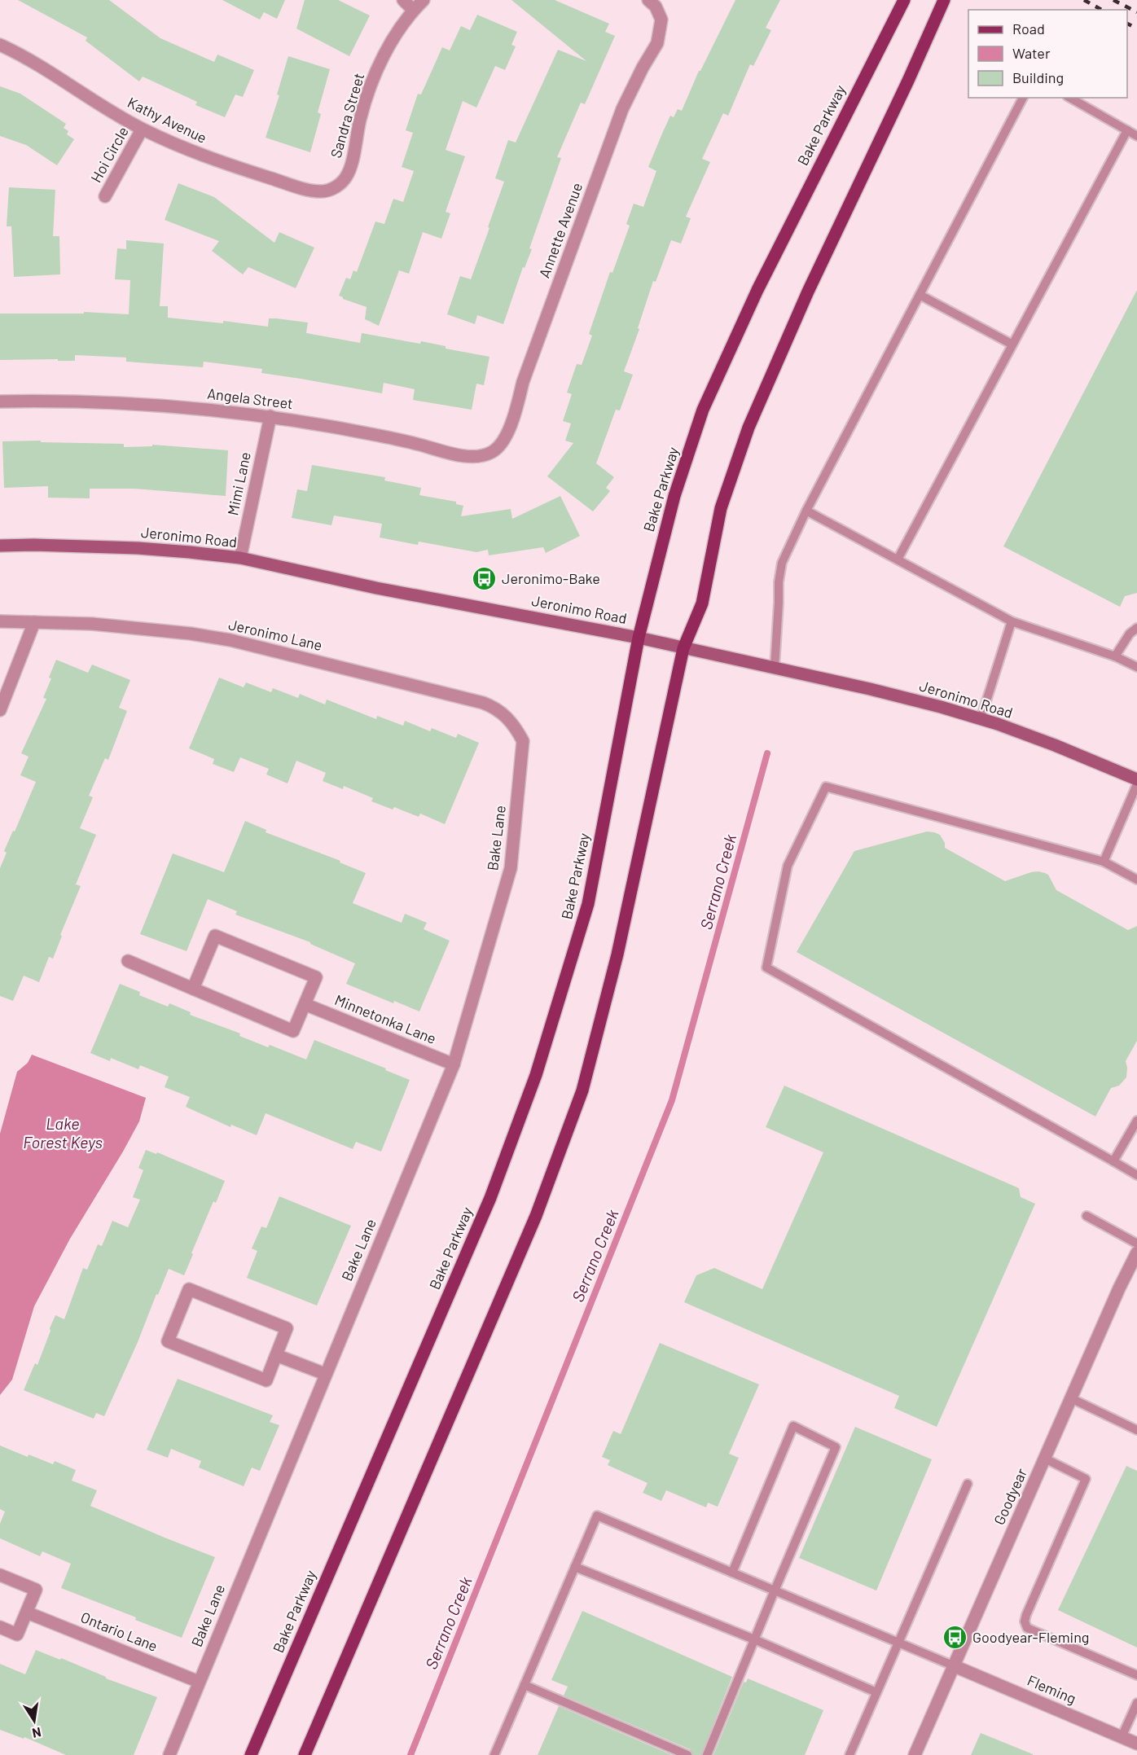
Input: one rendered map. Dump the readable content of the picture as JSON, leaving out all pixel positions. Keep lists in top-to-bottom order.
{
  "streets": {
    "main road": ["Bake Parkway", "Jeronimo Road"],
    "street": [
      "Sandra Street",
      "Kathy Avenue",
      "Hoi Circle",
      "Annette Avenue",
      "Angela Street",
      "Mimi Lane",
      "Jeronimo Lane",
      "Bake Lane",
      "Minnetonka Lane",
      "Goodyear",
      "Ontario Lane",
      "Fleming"
    ]
  },
  "crossings": [
    ["Sandra Street", "Kathy Avenue"],
    ["Kathy Avenue", "Hoi Circle"],
    ["Bake Parkway", "Jeronimo Road"],
    ["Annette Avenue", "Angela Street"],
    ["Angela Street", "Mimi Lane"],
    ["Mimi Lane", "Jeronimo Road"],
    ["Jeronimo Lane", "Bake Lane"],
    ["Bake Lane", "Minnetonka Lane"],
    ["Bake Lane", "Ontario Lane"],
    ["Goodyear", "Fleming"]
  ],
  "water": ["Serrano Creek", "Lake Forest Keys"],
  "places": {
    "bus stop": ["Jeronimo-Bake", "Goodyear-Fleming"]
  },
  "legend": ["Road", "Water", "Building"],
  "north": "bottom"
}
